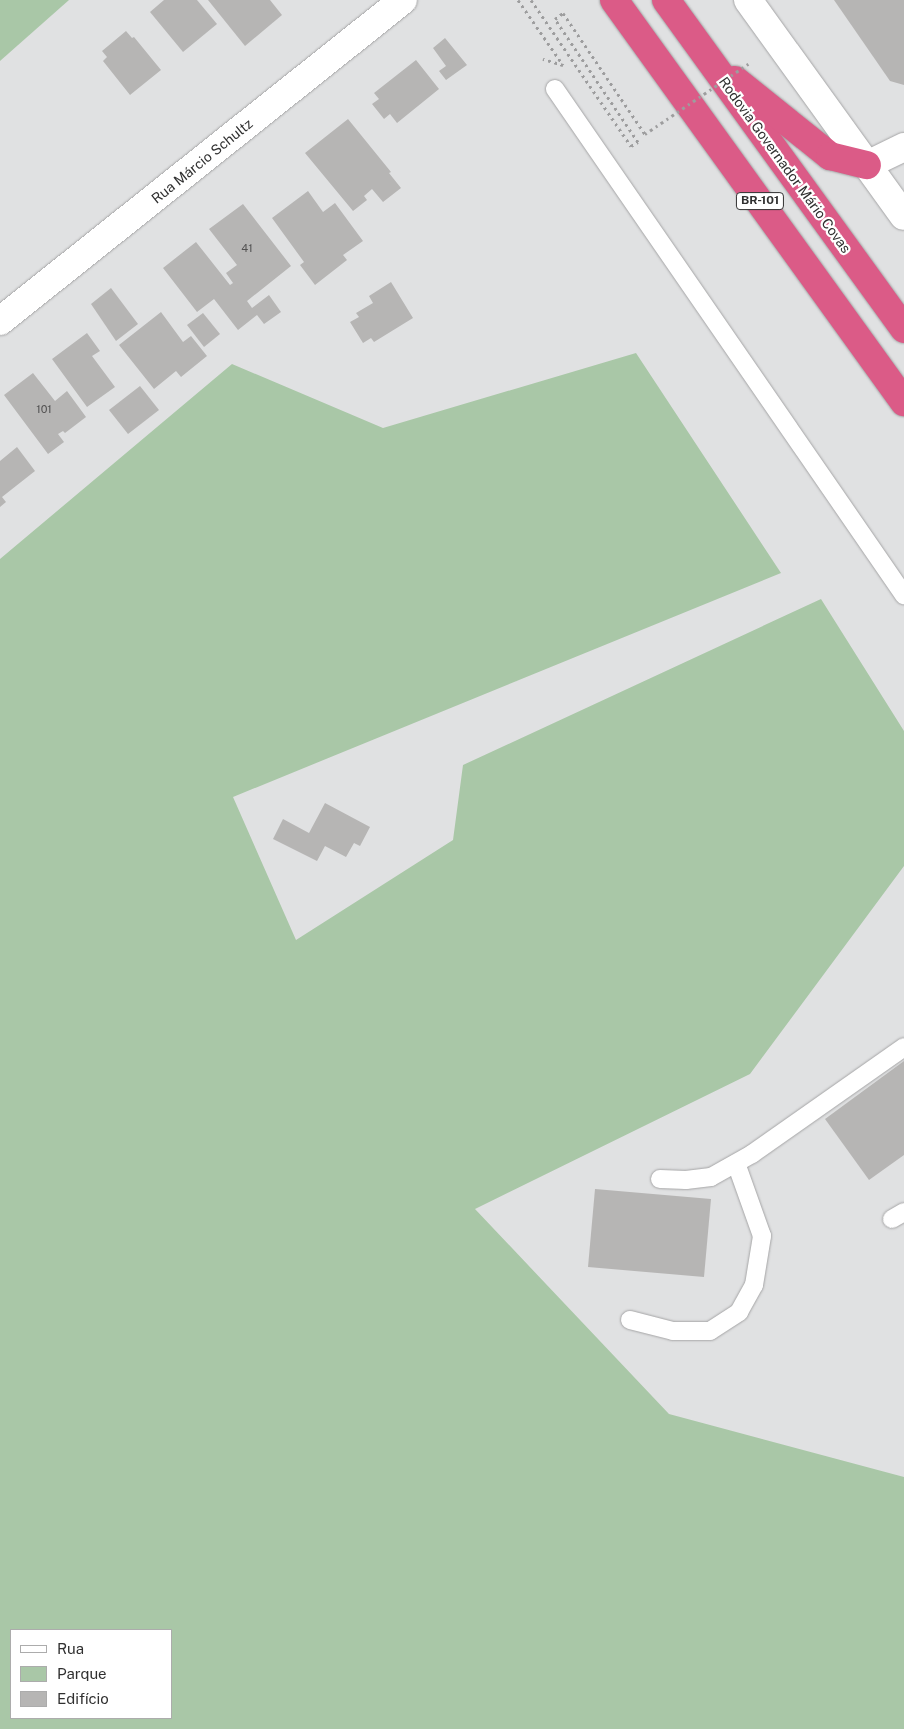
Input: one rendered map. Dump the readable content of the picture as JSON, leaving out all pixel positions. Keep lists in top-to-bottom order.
{
  "streets": {
    "highway": ["Rodovia Governador Mário Covas", "BR-101"],
    "street": ["Rua Márcio Schultz"]
  },
  "house_numbers": ["41", "101"],
  "legend": ["Rua", "Parque", "Edifício"]
}
